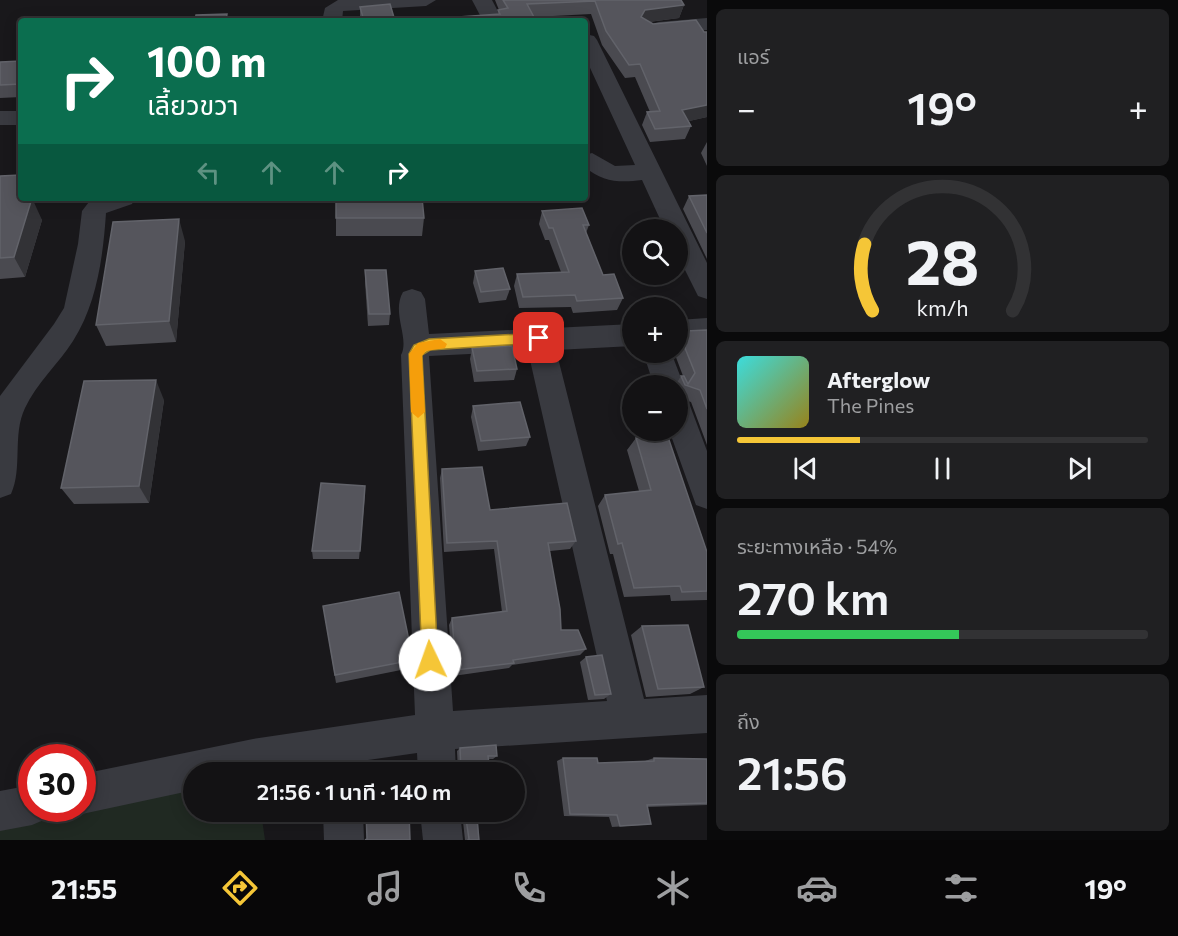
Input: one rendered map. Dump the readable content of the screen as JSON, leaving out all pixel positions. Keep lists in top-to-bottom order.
{
  "page": {
    "tile": [
      "แอร์",
      ["ระยะทางเหลือ · 54%", "270 km"],
      ["ถึง", "21:56"]
    ],
    "turn": ["100 m", "เลี้ยวขวา"],
    "heat": ["−", "19°", "+"],
    "map_buttons": ["+", "−"],
    "song": ["Afterglow", "The Pines"],
    "limit": "30",
    "trip": "21:56 · 1 นาที · 140 m",
    "tabs": ["21:55", "19°"],
    "gauge": ["28", "km/h"]
  }
}
